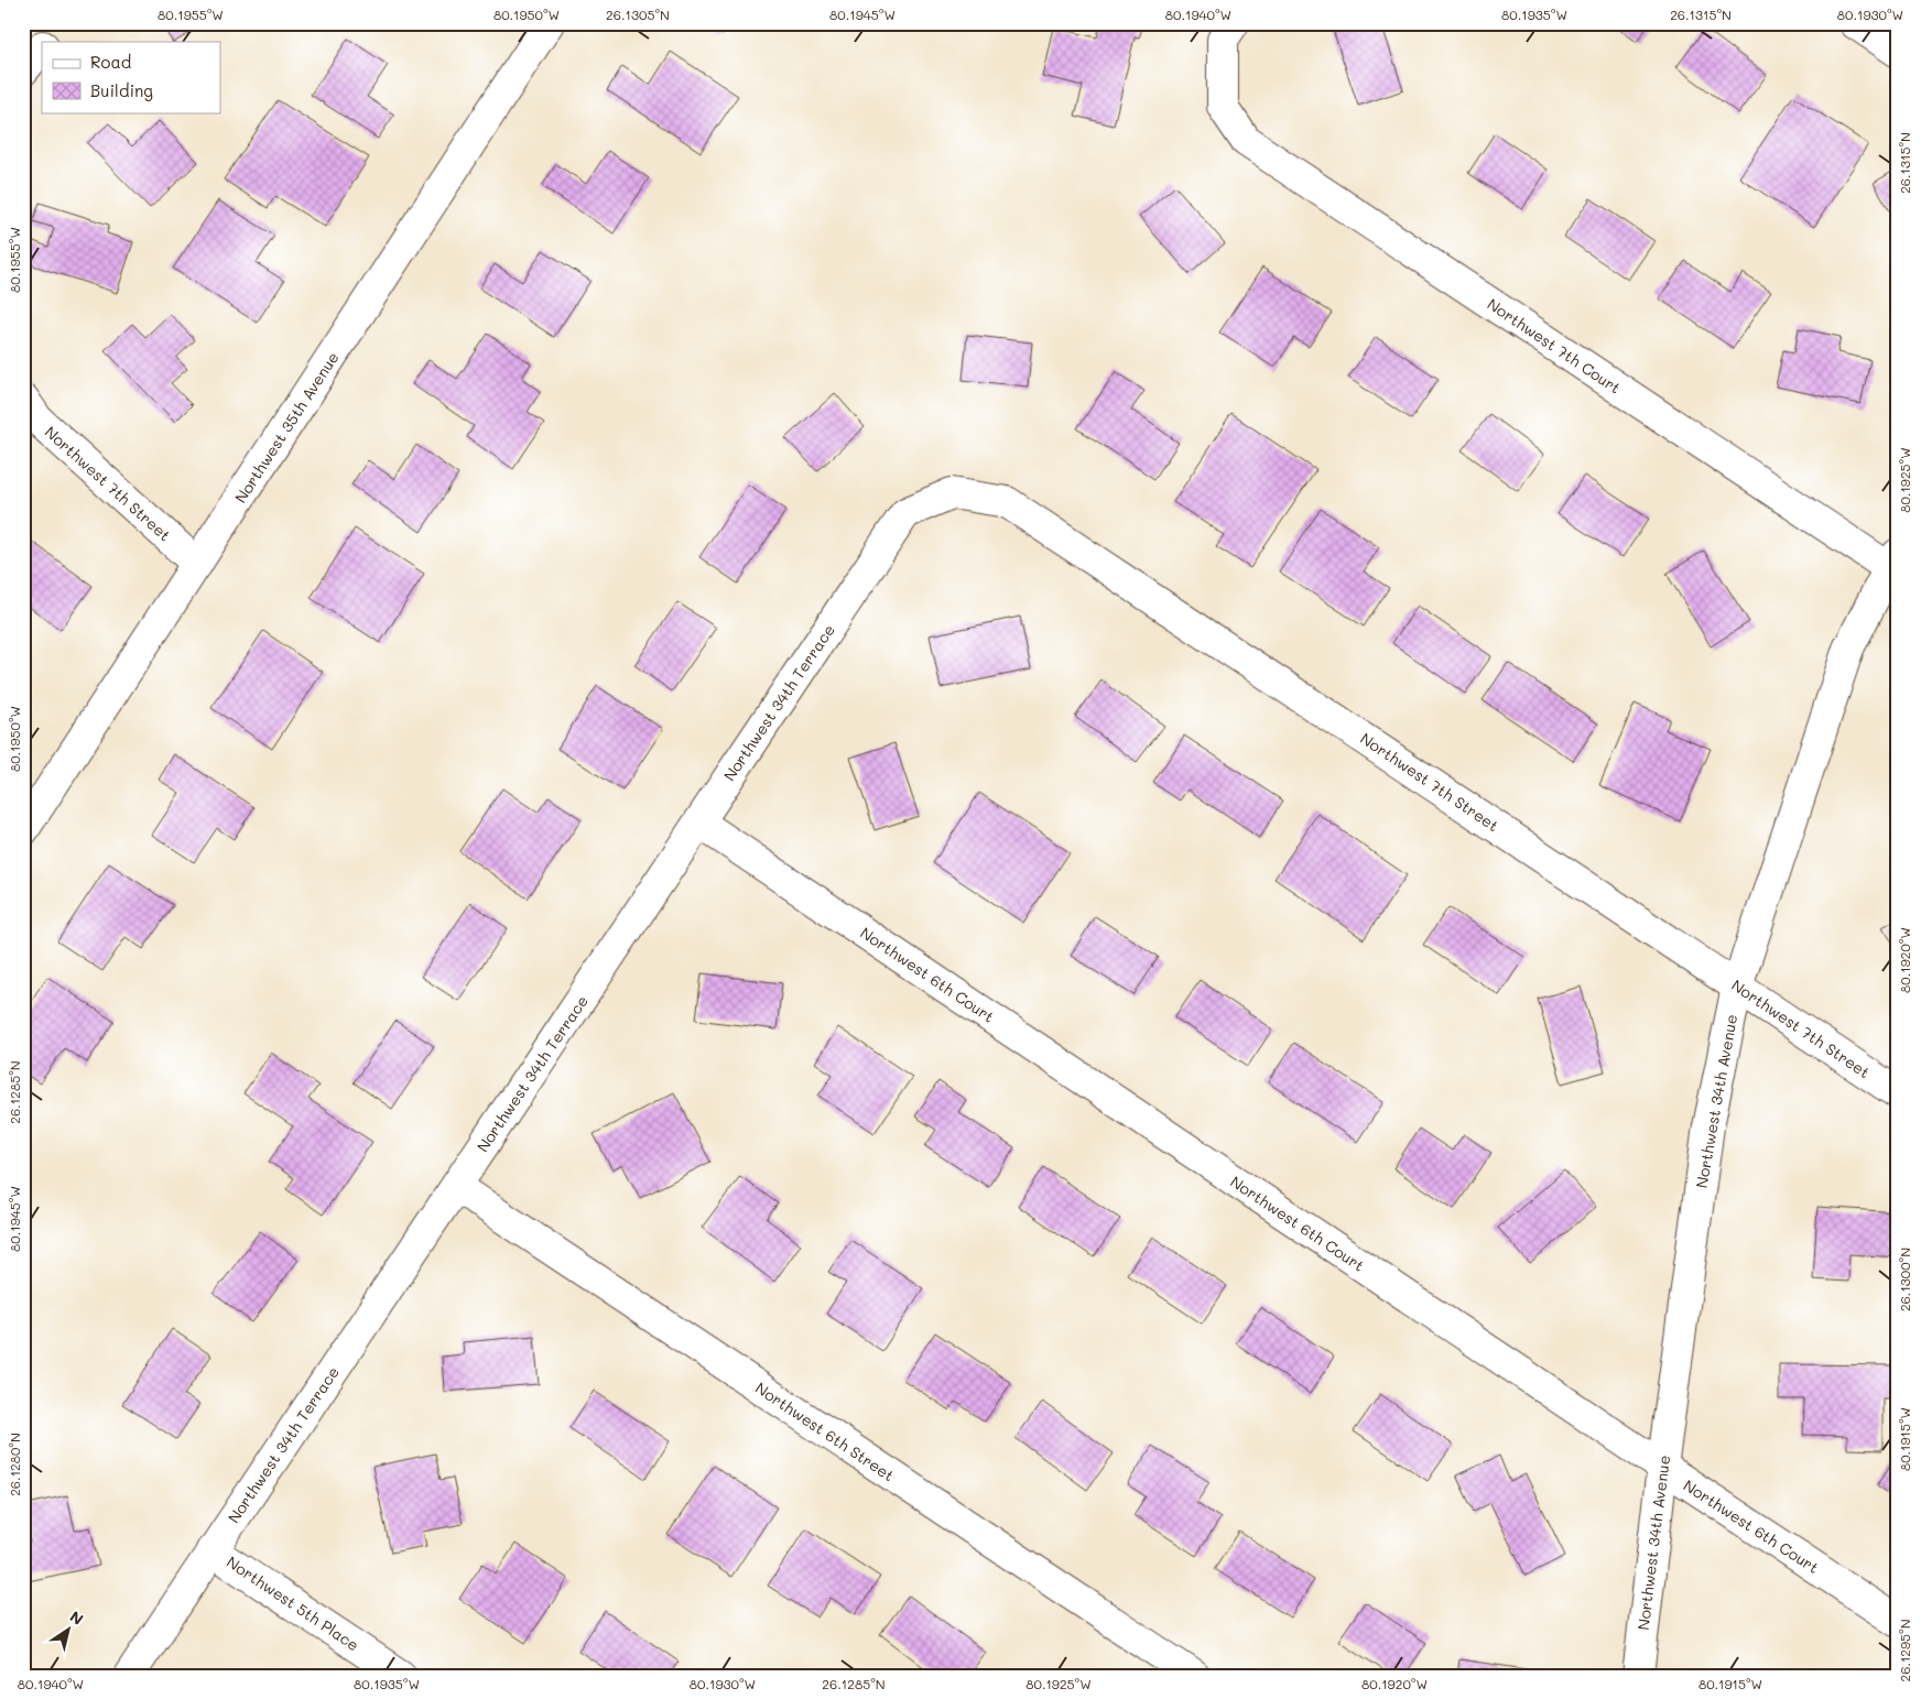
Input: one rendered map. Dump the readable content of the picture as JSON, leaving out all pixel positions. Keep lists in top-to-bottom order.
{
  "streets": {
    "street": [
      "Northwest 7th Court",
      "Northwest 35th Avenue",
      "Northwest 7th Street",
      "Northwest 34th Terrace",
      "Northwest 6th Court",
      "Northwest 34th Avenue",
      "Northwest 6th Street",
      "Northwest 5th Place"
    ]
  },
  "crossings": [
    ["Northwest 7th Court", "Northwest 34th Avenue"],
    ["Northwest 35th Avenue", "Northwest 7th Street"],
    ["Northwest 7th Street", "Northwest 34th Terrace"],
    ["Northwest 7th Street", "Northwest 34th Avenue"],
    ["Northwest 34th Terrace", "Northwest 6th Court"],
    ["Northwest 34th Terrace", "Northwest 6th Street"],
    ["Northwest 34th Terrace", "Northwest 5th Place"],
    ["Northwest 6th Court", "Northwest 34th Avenue"]
  ],
  "legend": ["Road", "Building"],
  "north": "top right",
  "coordinates": [
    "80.1955°W",
    "80.1950°W",
    "26.1305°N",
    "80.1945°W",
    "80.1940°W",
    "80.1935°W",
    "26.1315°N",
    "80.1930°W",
    "80.1925°W",
    "80.1920°W",
    "26.1285°N",
    "26.1300°N",
    "80.1915°W",
    "26.1280°N",
    "26.1295°N"
  ]
}
